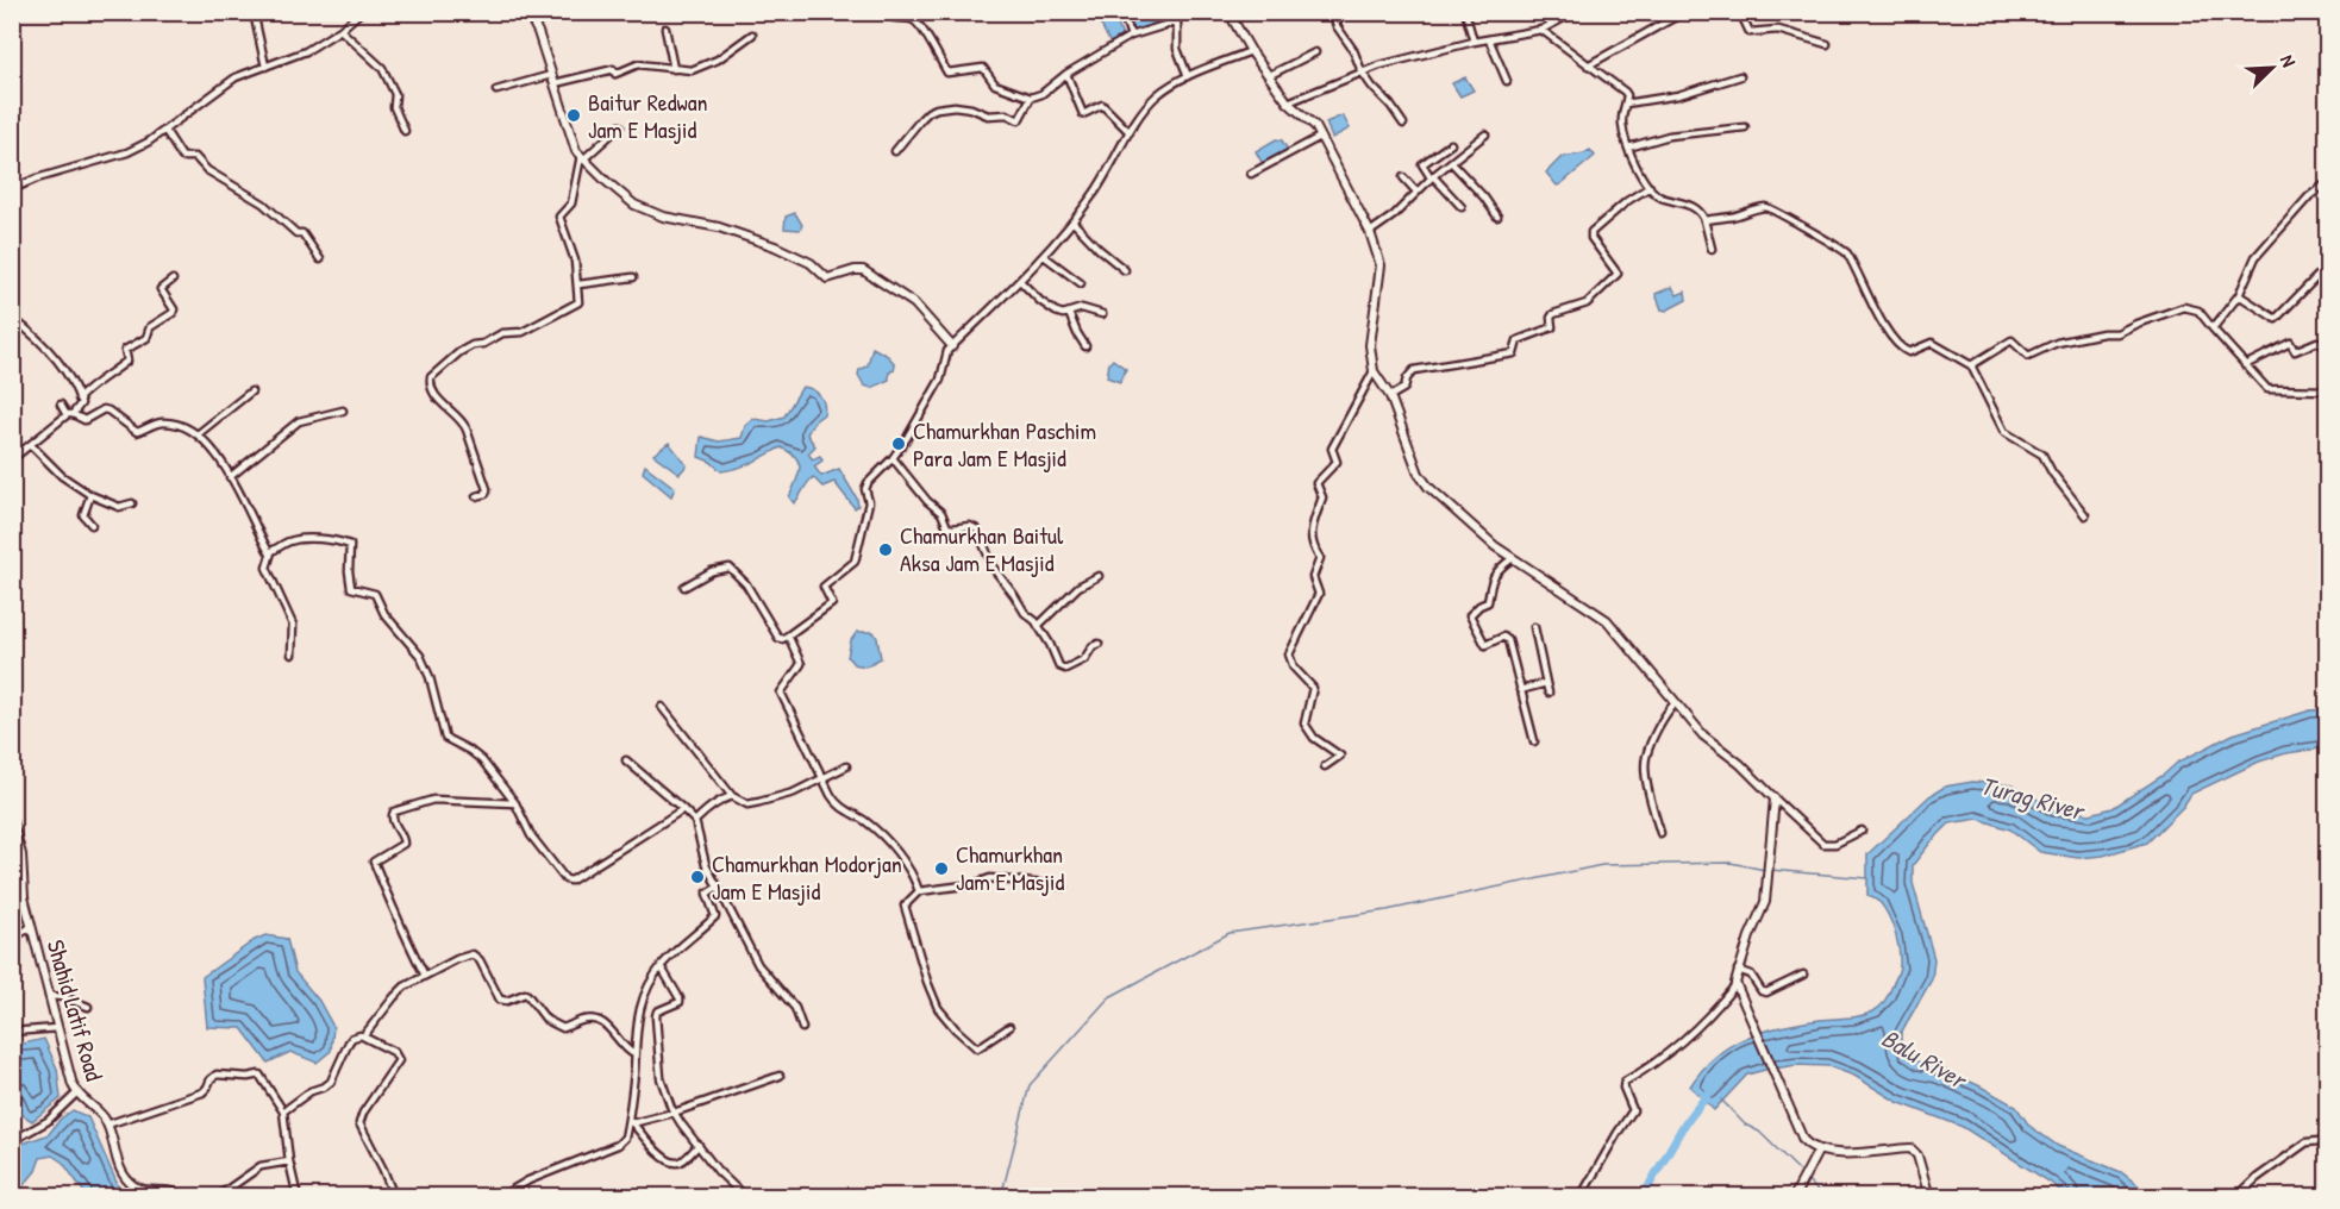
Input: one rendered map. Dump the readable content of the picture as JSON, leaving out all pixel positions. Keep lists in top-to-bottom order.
{
  "streets": {
    "main road": ["Shahid Latif Road"]
  },
  "water": ["Turag River", "Balu River"],
  "places": [
    "Baitur Redwan Jam E Masjid",
    "Chamurkhan Paschim Para Jam E Masjid",
    "Chamurkhan Baitul Aksa Jam E Masjid",
    "Chamurkhan Jam E Masjid",
    "Chamurkhan Modorjan Jam E Masjid"
  ],
  "north": "top right"
}
